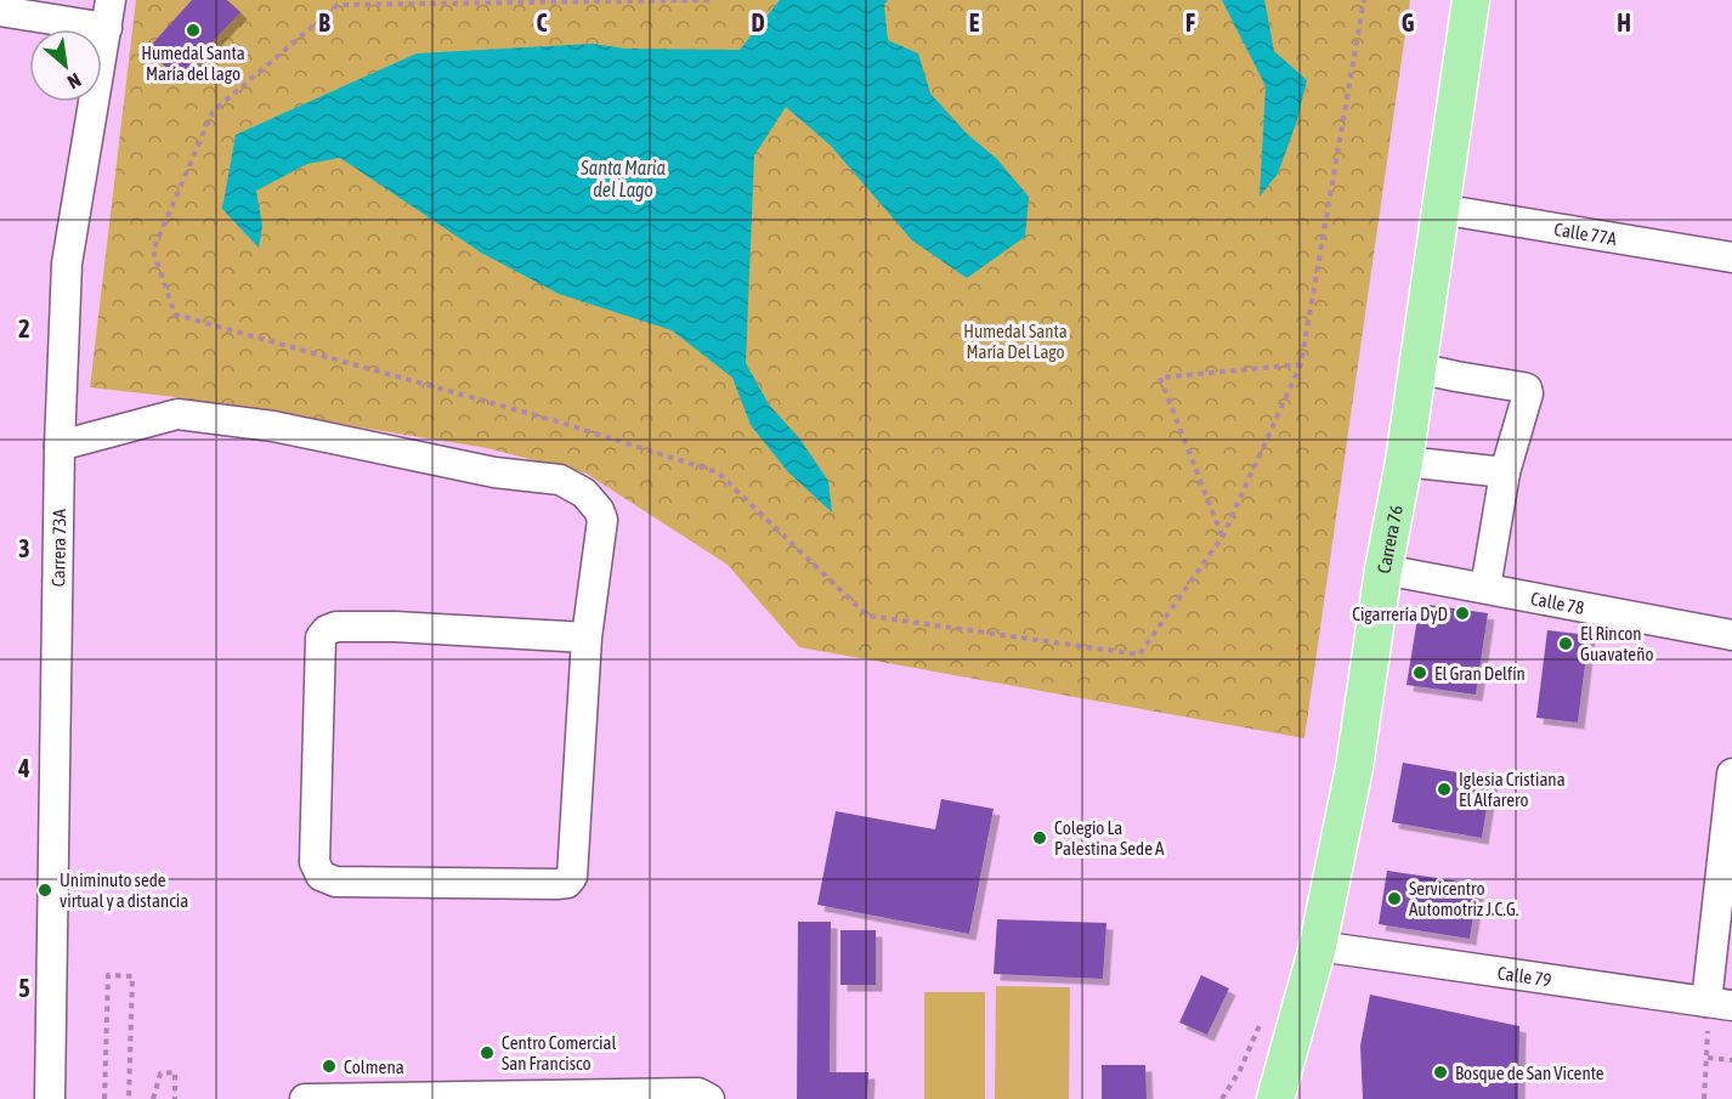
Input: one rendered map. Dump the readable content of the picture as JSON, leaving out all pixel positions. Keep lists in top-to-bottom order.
{
  "streets": {
    "main road": ["Carrera 76"],
    "street": [
      "Calle 77A",
      "Carrera 73A",
      "Calle 78",
      "Calle 79"
    ]
  },
  "crossings": [
    ["Calle 77A", "Carrera 76"],
    ["Carrera 76", "Calle 78"],
    ["Carrera 76", "Calle 79"]
  ],
  "water": ["Santa Maria del Lago"],
  "parks": ["Humedal Santa María Del Lago"],
  "places": [
    "Humedal Santa María del lago",
    "Cigarrería DyD",
    "El Rincon Guavateño",
    "El Gran Delfín",
    "Iglesia Cristiana El Alfarero",
    "Colegio La Palestina Sede A",
    "Uniminuto sede virtual y a distancia",
    "Servicentro Automotriz J.C.G.",
    "Centro Comercial San Francisco",
    "Colmena",
    "Bosque de San Vicente"
  ],
  "north": "bottom right",
  "grid": {
    "columns": [
      "B",
      "C",
      "D",
      "E",
      "F",
      "G",
      "H"
    ],
    "rows": [
      "2",
      "3",
      "4",
      "5"
    ]
  }
}
